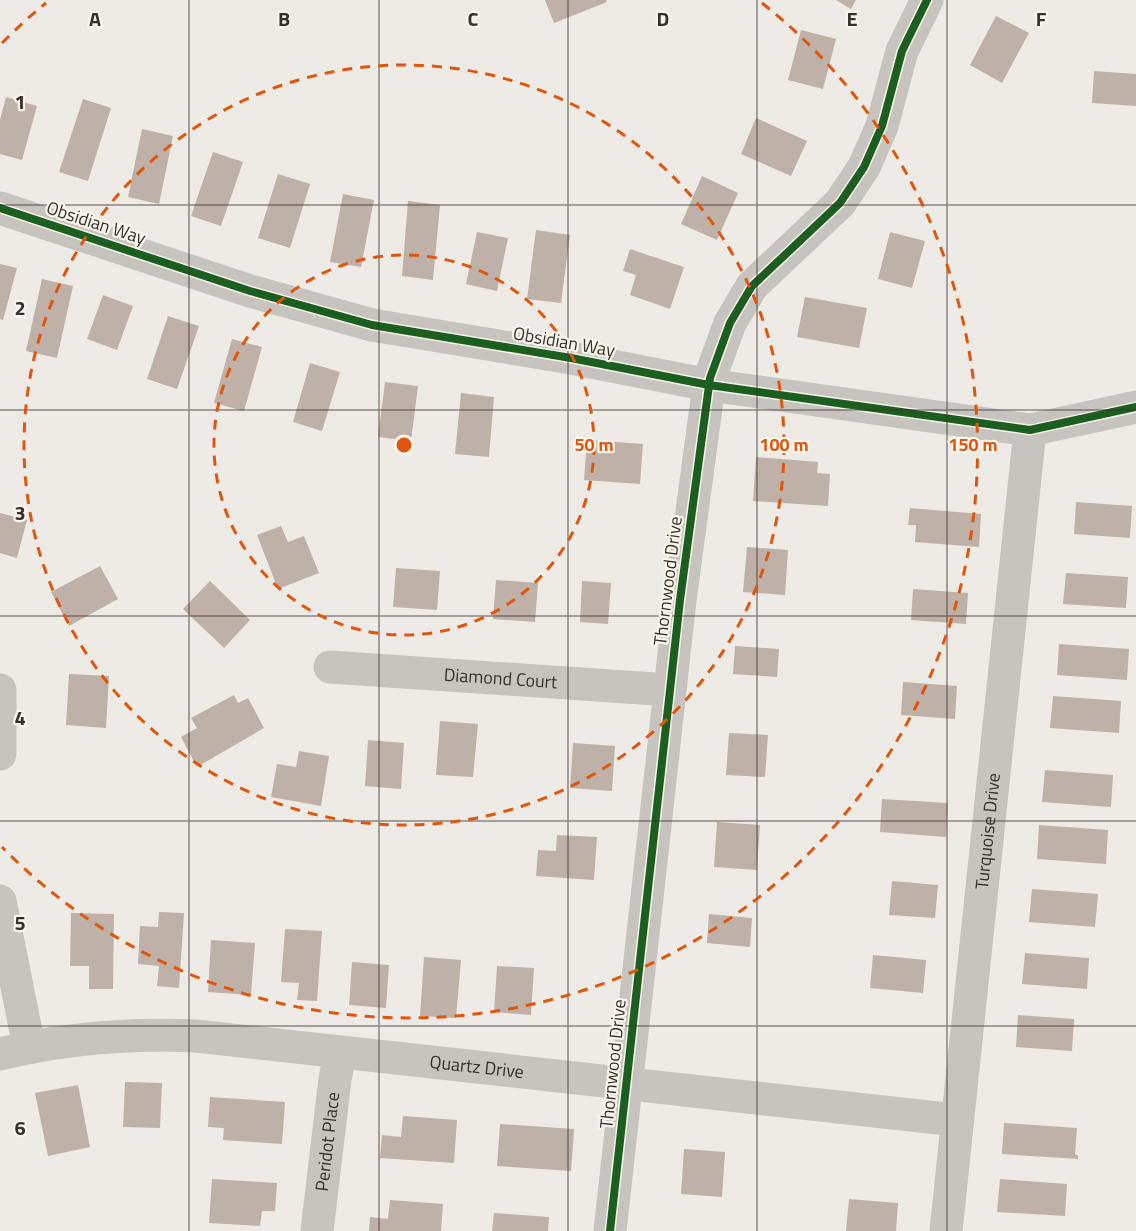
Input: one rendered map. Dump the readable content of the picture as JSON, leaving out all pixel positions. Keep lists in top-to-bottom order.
{
  "streets": {
    "street": [
      "Obsidian Way",
      "Thornwood Drive",
      "Diamond Court",
      "Turquoise Drive",
      "Quartz Drive",
      "Peridot Place"
    ]
  },
  "crossings": [
    ["Obsidian Way", "Thornwood Drive"],
    ["Obsidian Way", "Turquoise Drive"],
    ["Thornwood Drive", "Diamond Court"],
    ["Thornwood Drive", "Quartz Drive"],
    ["Turquoise Drive", "Quartz Drive"],
    ["Quartz Drive", "Peridot Place"]
  ],
  "grid": {
    "columns": [
      "A",
      "B",
      "C",
      "D",
      "E",
      "F"
    ],
    "rows": [
      "1",
      "2",
      "3",
      "4",
      "5",
      "6"
    ]
  },
  "rings": ["50 m", "100 m", "150 m"]
}
